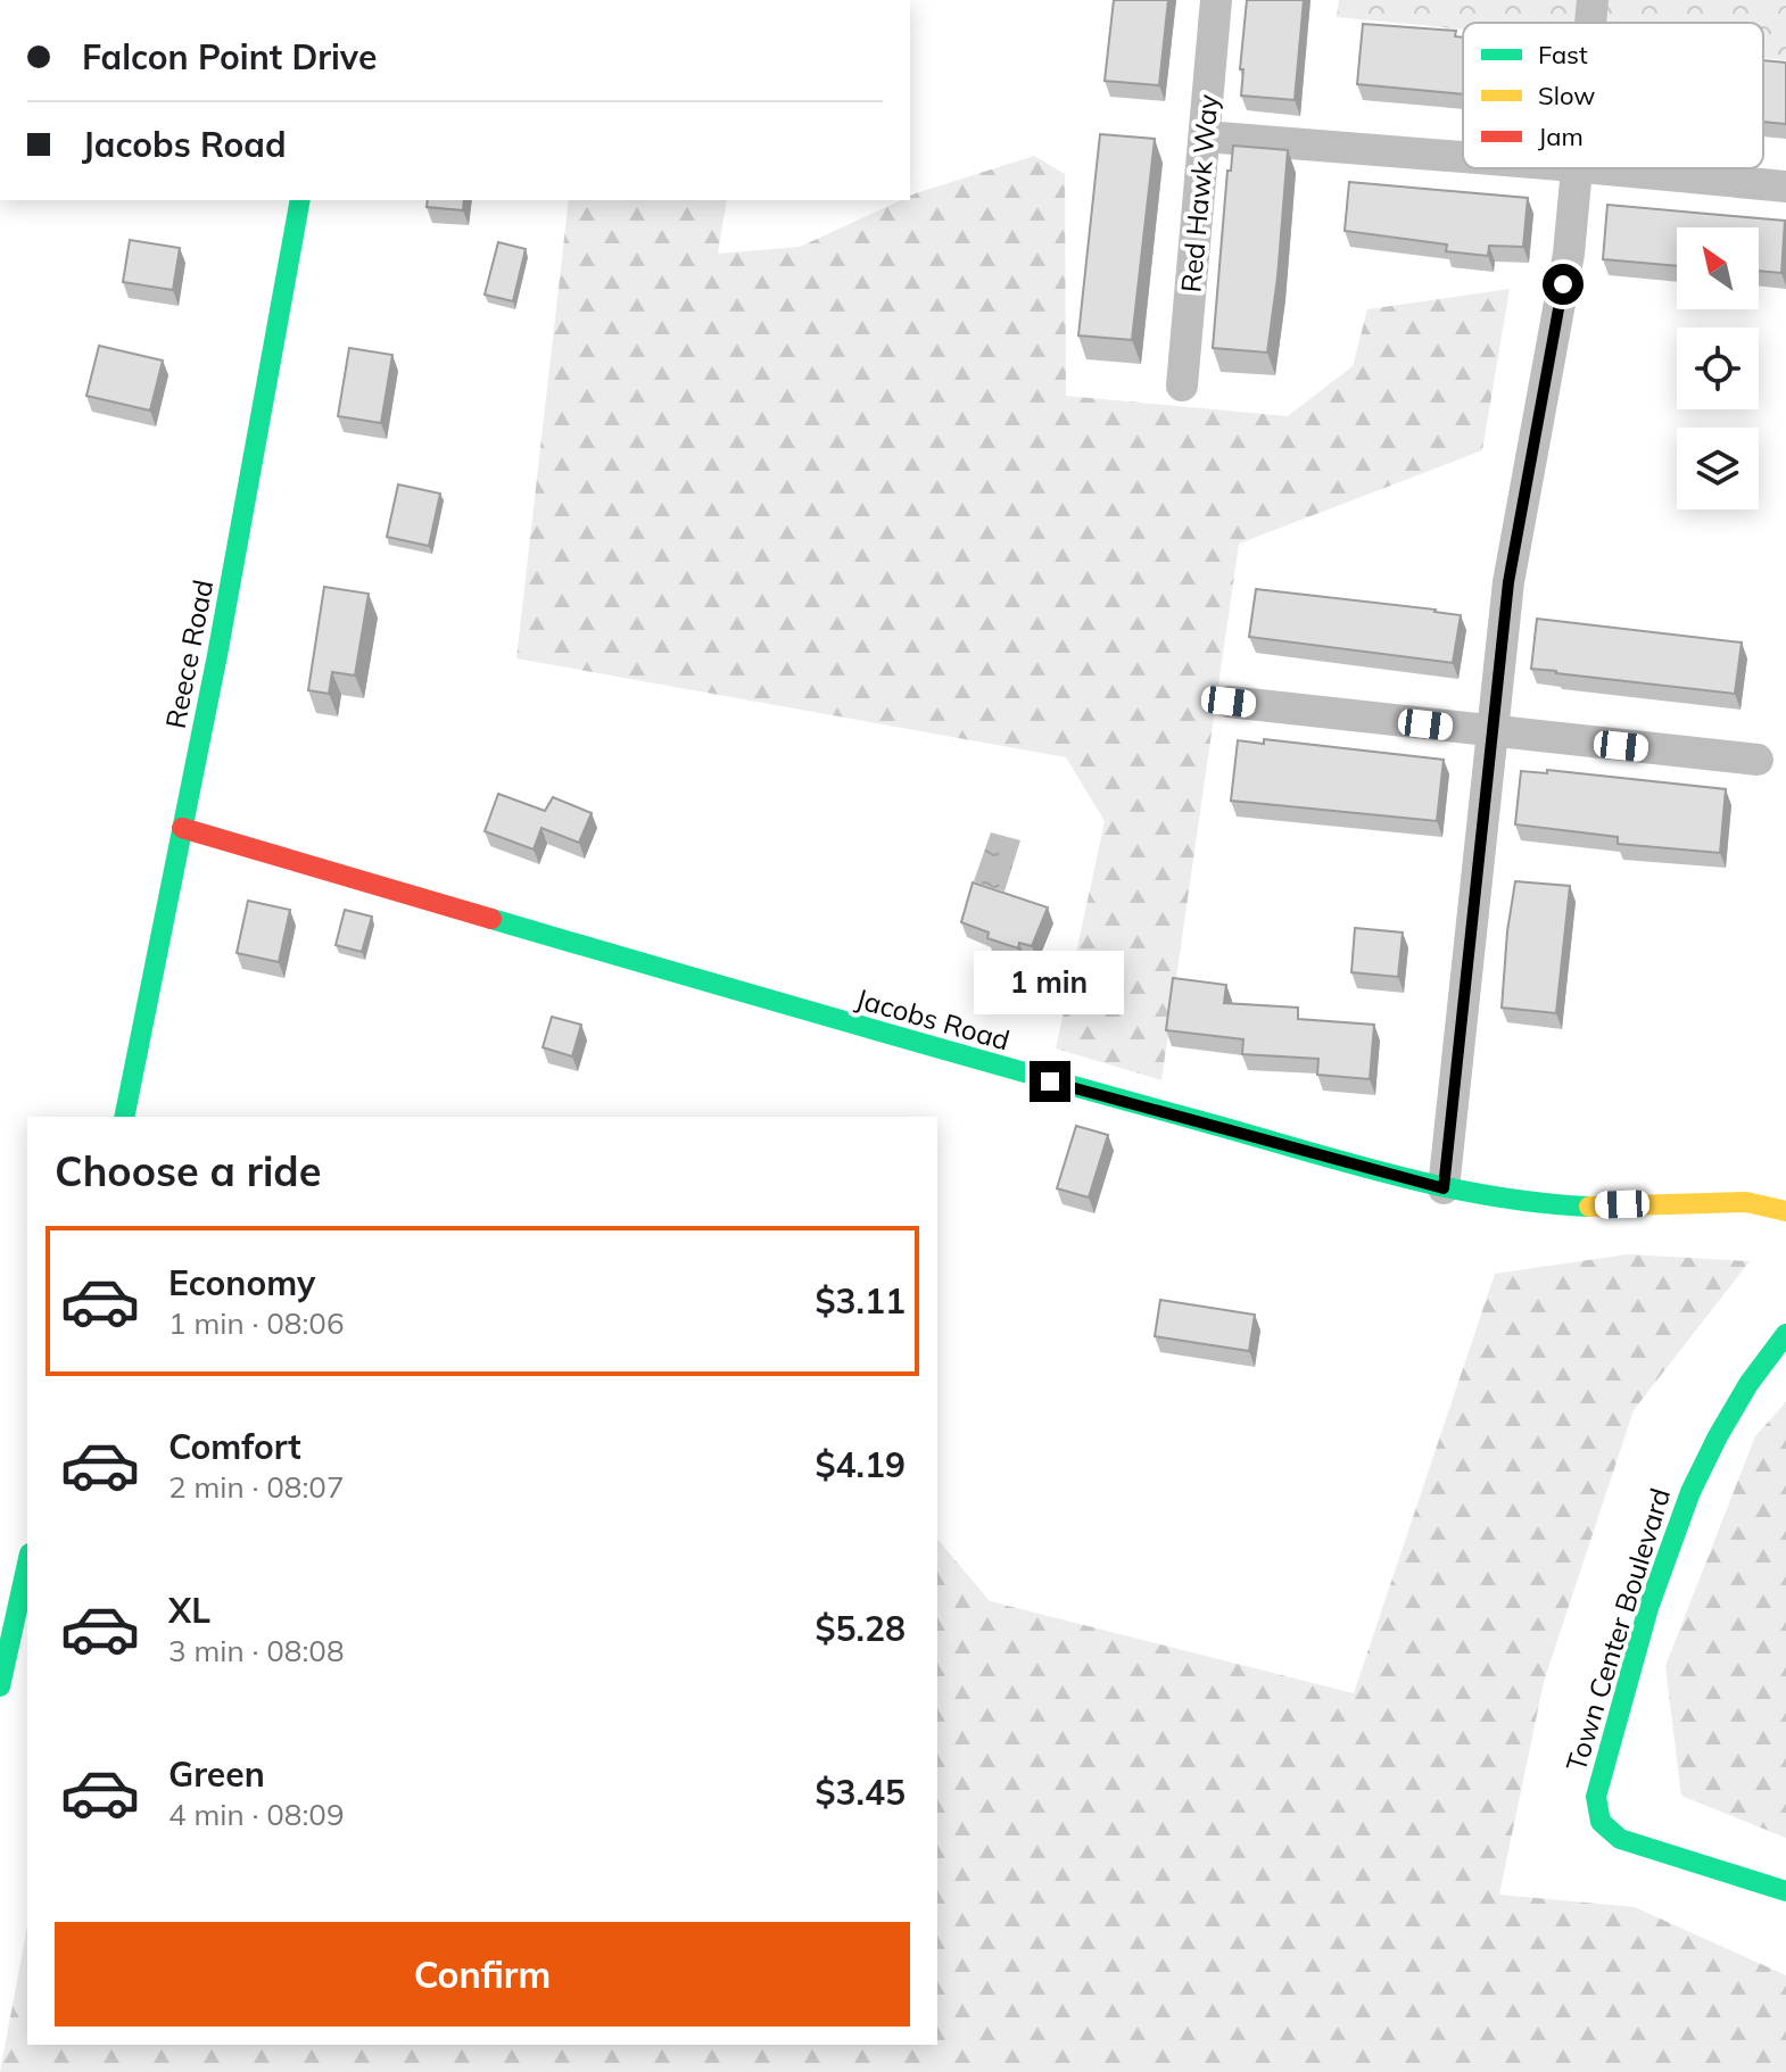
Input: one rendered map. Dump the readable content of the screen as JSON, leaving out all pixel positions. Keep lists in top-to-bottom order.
{
  "streets": {
    "street": [
      "Red Hawk Way",
      "Reece Road",
      "Jacobs Road",
      "Town Center Boulevard"
    ]
  },
  "crossings": [
    ["Reece Road", "Jacobs Road"]
  ],
  "legend": ["Fast", "Slow", "Jam"],
  "north": "top left",
  "page": {
    "banner": ["Falcon Point Drive", "Jacobs Road"],
    "bubble": "1 min",
    "heading": "Choose a ride",
    "list": [
      {
        "name": "Economy",
        "note": "1 min · 08:06",
        "value": "$3.11"
      },
      {
        "name": "Comfort",
        "note": "2 min · 08:07",
        "value": "$4.19"
      },
      {
        "name": "XL",
        "note": "3 min · 08:08",
        "value": "$5.28"
      },
      {
        "name": "Green",
        "note": "4 min · 08:09",
        "value": "$3.45"
      }
    ],
    "buttons": "Confirm"
  }
}
